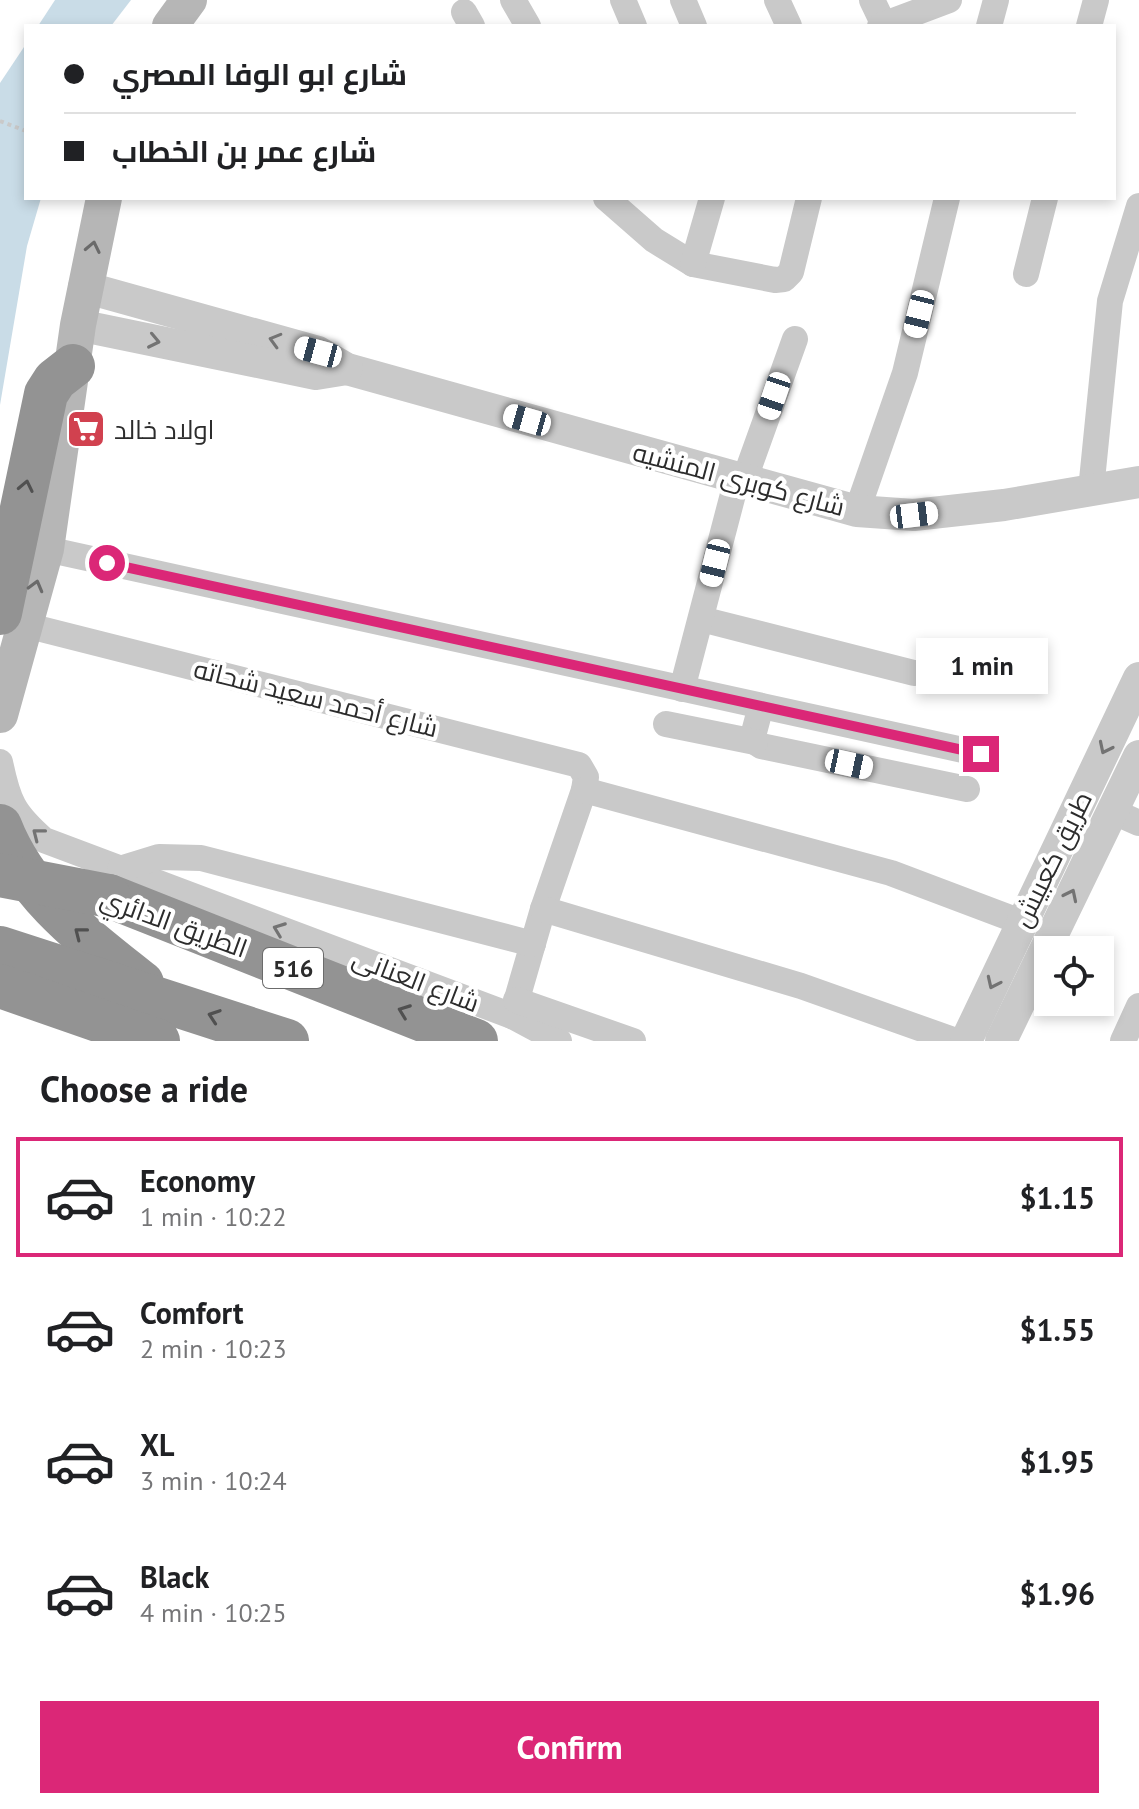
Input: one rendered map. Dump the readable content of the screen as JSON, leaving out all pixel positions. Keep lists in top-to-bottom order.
{
  "streets": {
    "highway": ["الطريق الدائري", "516"],
    "street": [
      "شارع كوبرى المنشيه",
      "شارع أحمد سعيد شحاته",
      "طريق كعبيش",
      "شارع العنانى"
    ]
  },
  "places": {
    "supermarket": ["اولاد خالد"]
  },
  "page": {
    "banner": ["شارع ابو الوفا المصري", "شارع عمر بن الخطاب"],
    "bubble": "1 min",
    "heading": "Choose a ride",
    "list": [
      {
        "name": "Economy",
        "note": "1 min · 10:22",
        "value": "$1.15"
      },
      {
        "name": "Comfort",
        "note": "2 min · 10:23",
        "value": "$1.55"
      },
      {
        "name": "XL",
        "note": "3 min · 10:24",
        "value": "$1.95"
      },
      {
        "name": "Black",
        "note": "4 min · 10:25",
        "value": "$1.96"
      }
    ],
    "buttons": "Confirm"
  }
}
